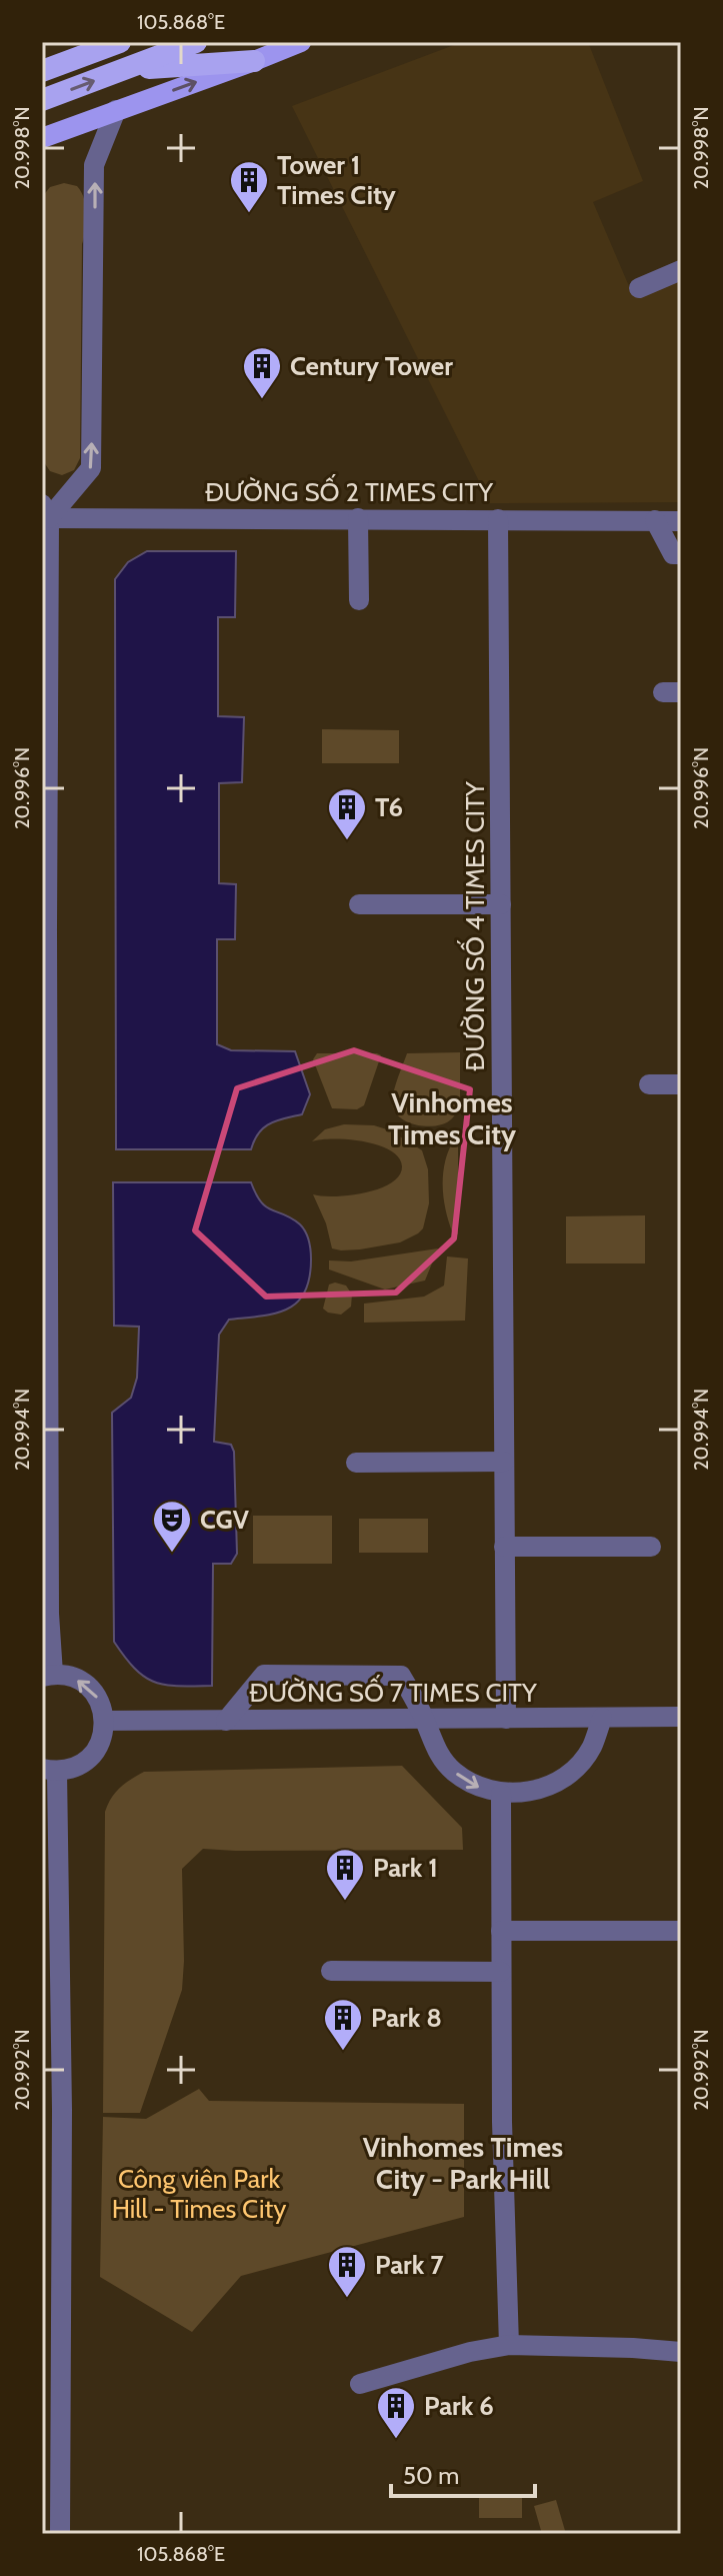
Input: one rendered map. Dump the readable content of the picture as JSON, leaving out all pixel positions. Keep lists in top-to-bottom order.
{
  "streets": {
    "street": ["ĐƯỜNG SỐ 2 TIMES CITY", "ĐƯỜNG SỐ 4 TIMES CITY", "ĐƯỜNG SỐ 7 TIMES CITY"]
  },
  "crossings": [
    ["ĐƯỜNG SỐ 2 TIMES CITY", "ĐƯỜNG SỐ 4 TIMES CITY"],
    ["ĐƯỜNG SỐ 4 TIMES CITY", "ĐƯỜNG SỐ 7 TIMES CITY"]
  ],
  "districts": ["Vinhomes Times City", "Vinhomes Times City - Park Hill"],
  "parks": ["Công viên Park Hill - Times City"],
  "places": {
    "building": [
      "Tower 1 Times City",
      "Century Tower",
      "T6",
      "Park 1",
      "Park 8",
      "Park 7",
      "Park 6"
    ],
    "theatre": ["CGV"]
  },
  "scale_bar": "50 m",
  "coordinates": [
    "105.868°E",
    "20.998°N",
    "20.996°N",
    "20.994°N",
    "20.992°N"
  ]
}
